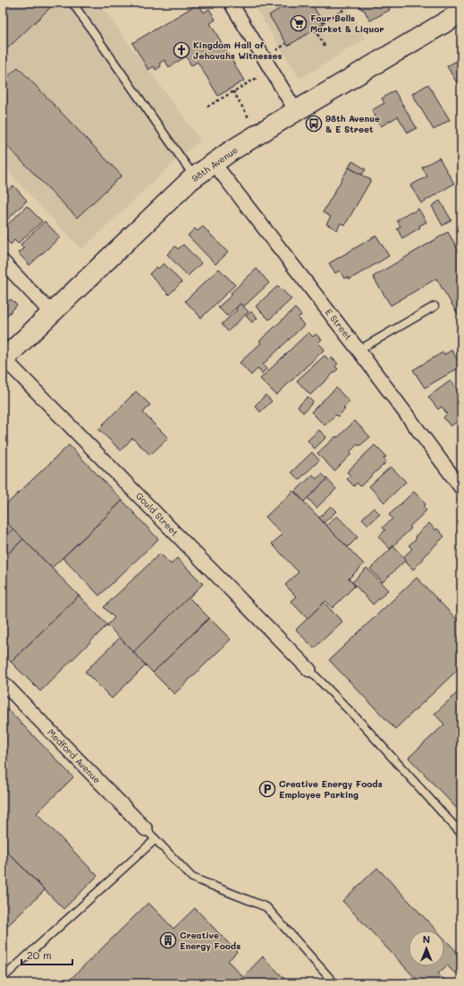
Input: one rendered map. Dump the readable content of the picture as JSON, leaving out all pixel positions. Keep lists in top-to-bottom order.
{
  "streets": {
    "main road": ["98th Avenue"],
    "street": ["E Street", "Gould Street", "Medford Avenue"]
  },
  "crossings": [
    ["98th Avenue", "E Street"],
    ["98th Avenue", "Gould Street"]
  ],
  "places": {
    "supermarket": ["Four Bells Market & Liquor"],
    "church": ["Kingdom Hall of Jehovahs Witnesses"],
    "bus stop": ["98th Avenue & E Street"],
    "parking": ["Creative Energy Foods Employee Parking"],
    "building": ["Creative Energy Foods"]
  },
  "scale_bar": "20 m",
  "north": "top"
}
